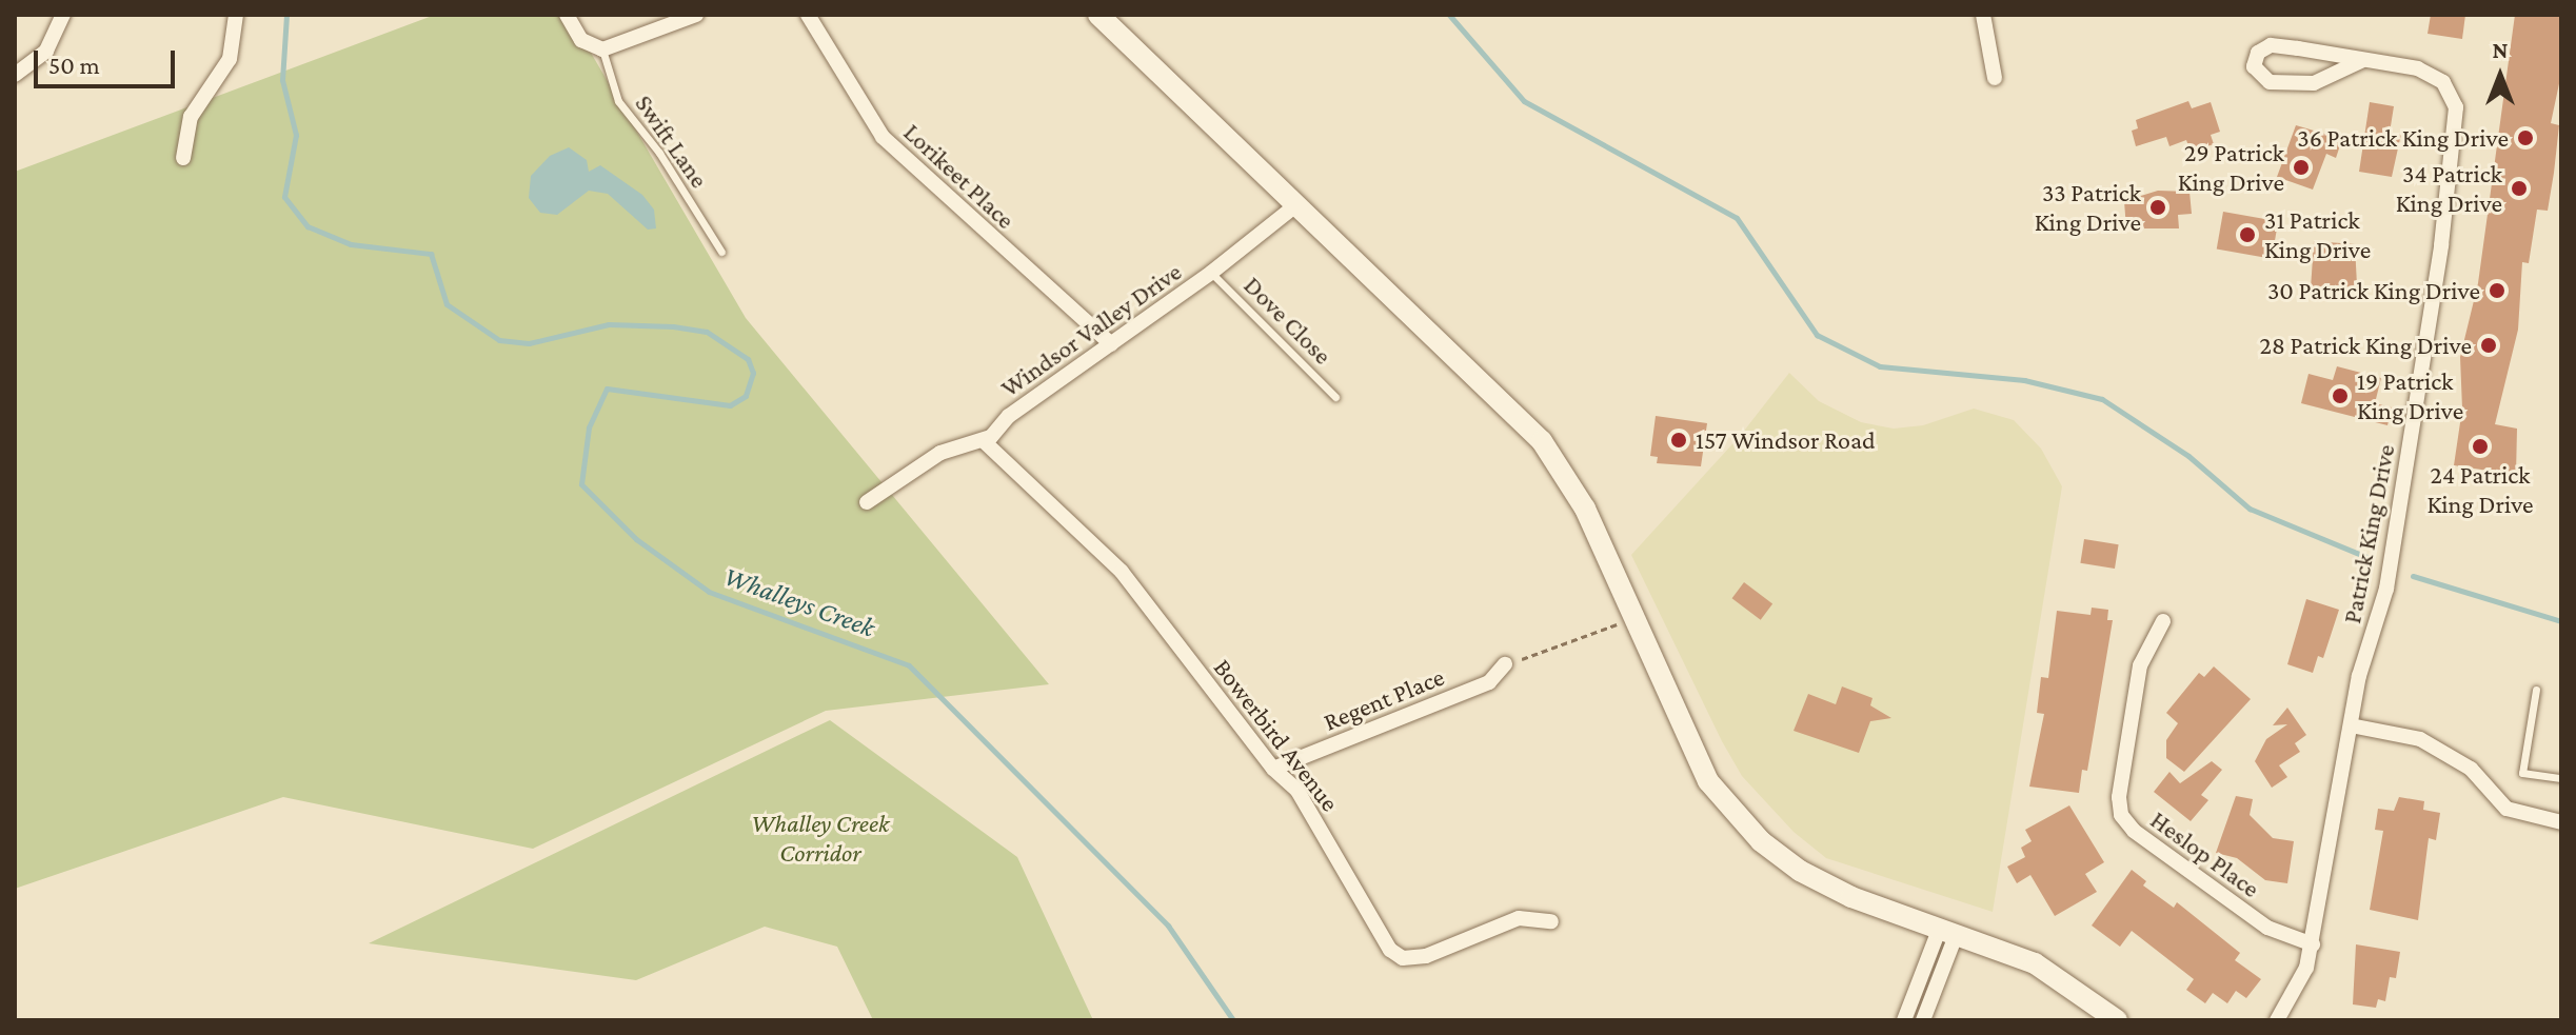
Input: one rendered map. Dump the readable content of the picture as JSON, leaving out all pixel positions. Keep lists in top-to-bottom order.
{
  "streets": {
    "street": [
      "Lorikeet Place",
      "Windsor Valley Drive",
      "Patrick King Drive",
      "Regent Place",
      "Bowerbird Avenue",
      "Heslop Place"
    ],
    "lane": ["Swift Lane", "Dove Close"]
  },
  "crossings": [
    ["Lorikeet Place", "Windsor Valley Drive"],
    ["Dove Close", "Windsor Valley Drive"],
    ["Windsor Valley Drive", "Bowerbird Avenue"],
    ["Patrick King Drive", "Heslop Place"],
    ["Regent Place", "Bowerbird Avenue"]
  ],
  "water": ["Whalleys Creek"],
  "parks": ["Whalley Creek Corridor"],
  "places": [
    "36 Patrick King Drive",
    "29 Patrick King Drive",
    "34 Patrick King Drive",
    "33 Patrick King Drive",
    "31 Patrick King Drive",
    "30 Patrick King Drive",
    "28 Patrick King Drive",
    "19 Patrick King Drive",
    "157 Windsor Road",
    "24 Patrick King Drive"
  ],
  "scale_bar": "50 m",
  "north": "top"
}
